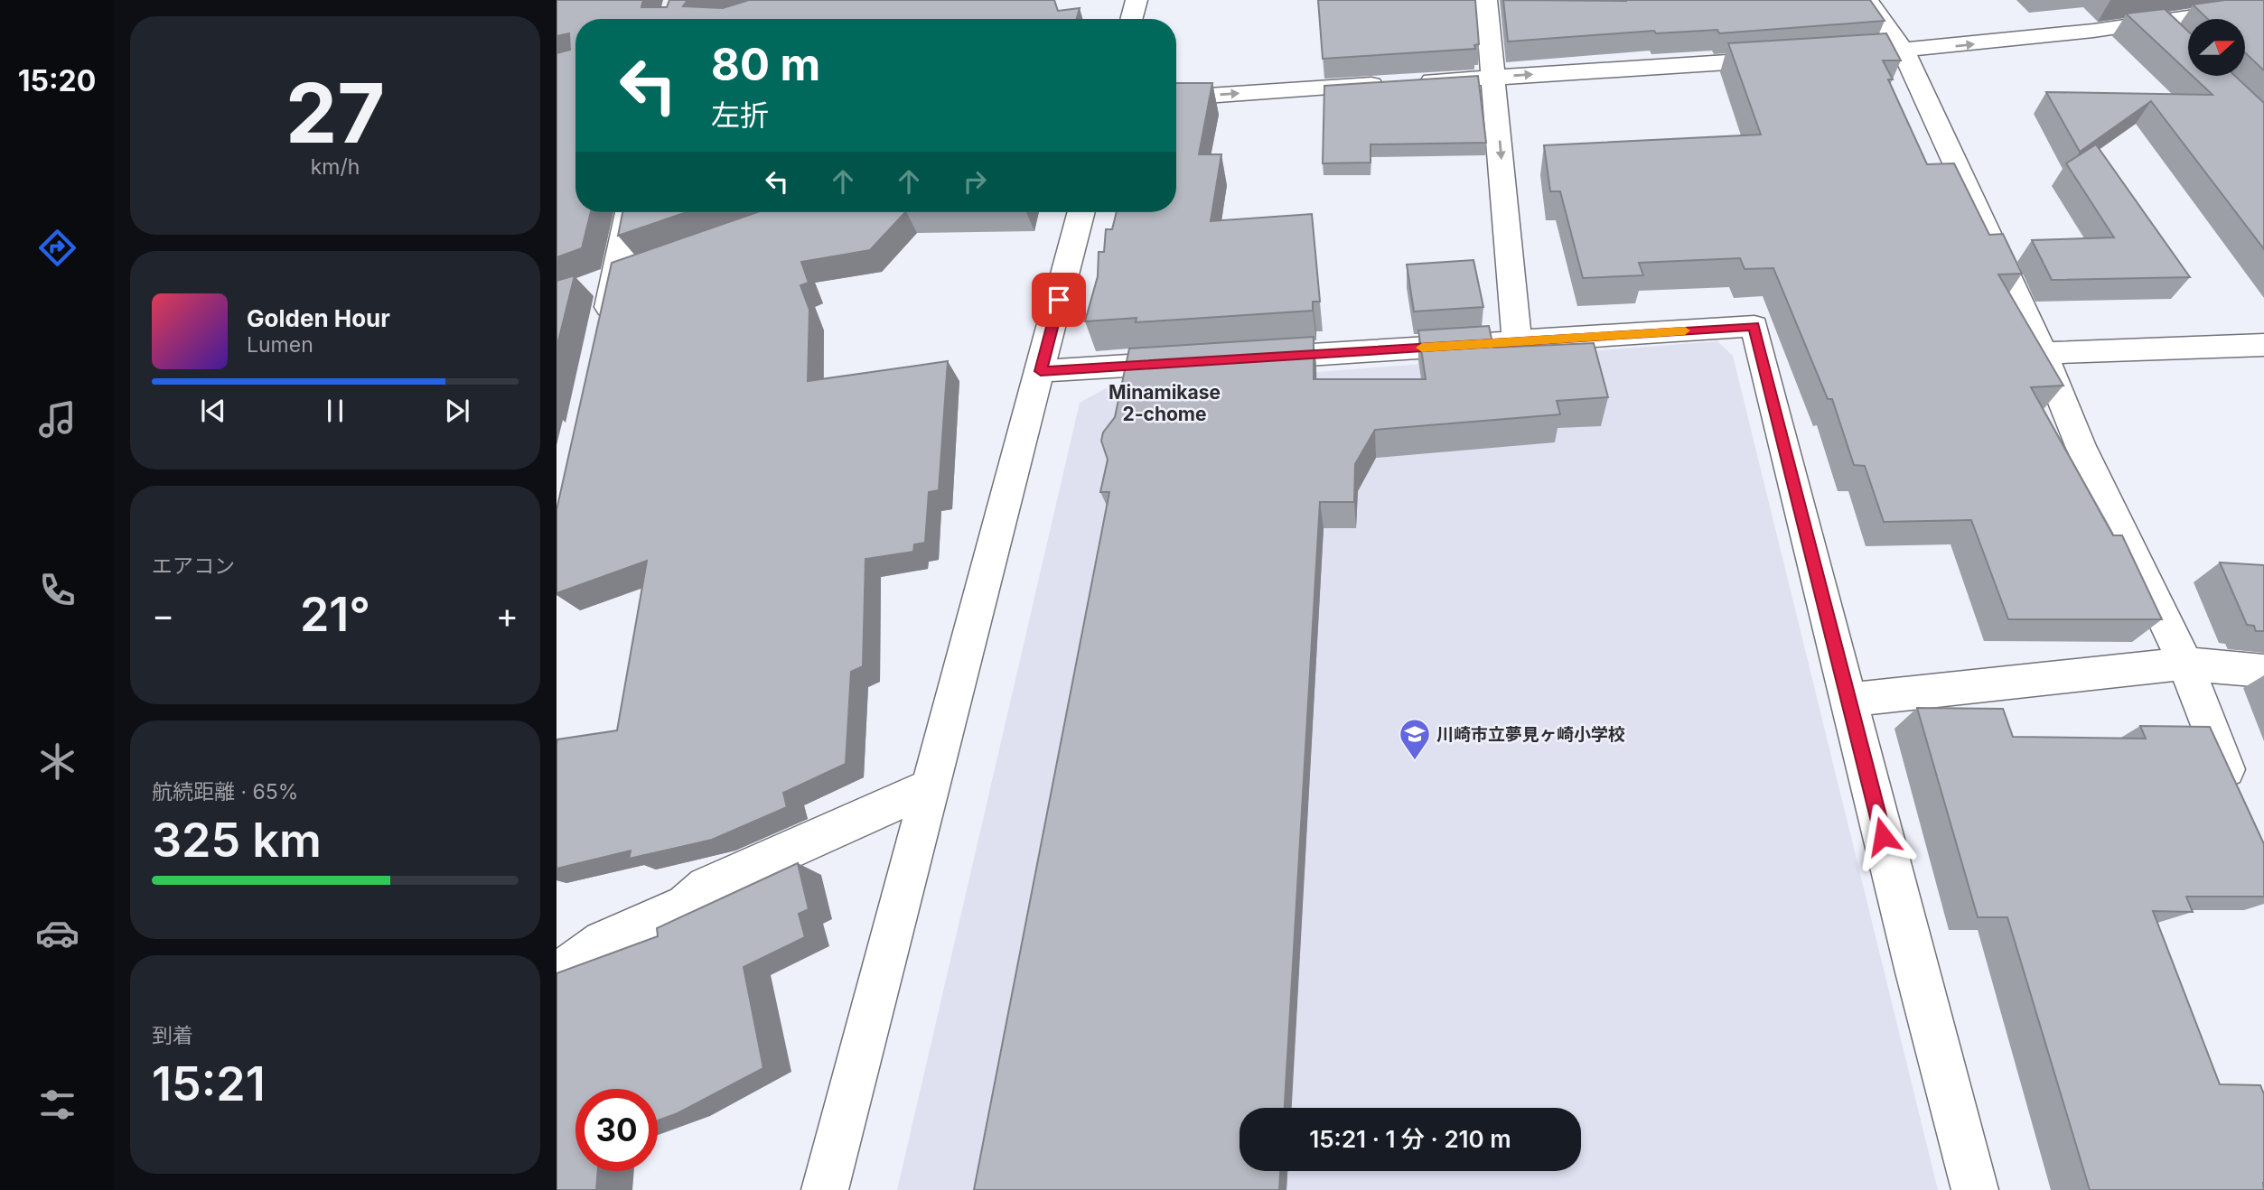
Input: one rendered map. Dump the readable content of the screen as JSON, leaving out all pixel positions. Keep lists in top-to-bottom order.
{
  "districts": ["Minamikase 2-chome"],
  "places": {
    "school or university": ["川崎市立夢見ヶ崎小学校"]
  },
  "north": "right",
  "page": {
    "tabs": "15:20",
    "tile": [
      ["27", "km/h"],
      "エアコン",
      ["航続距離 · 65%", "325 km"],
      ["到着", "15:21"]
    ],
    "turn": ["80 m", "左折"],
    "song": ["Golden Hour", "Lumen"],
    "heat": ["−", "21°", "+"],
    "limit": "30",
    "trip": "15:21 · 1 分 · 210 m"
  }
}
